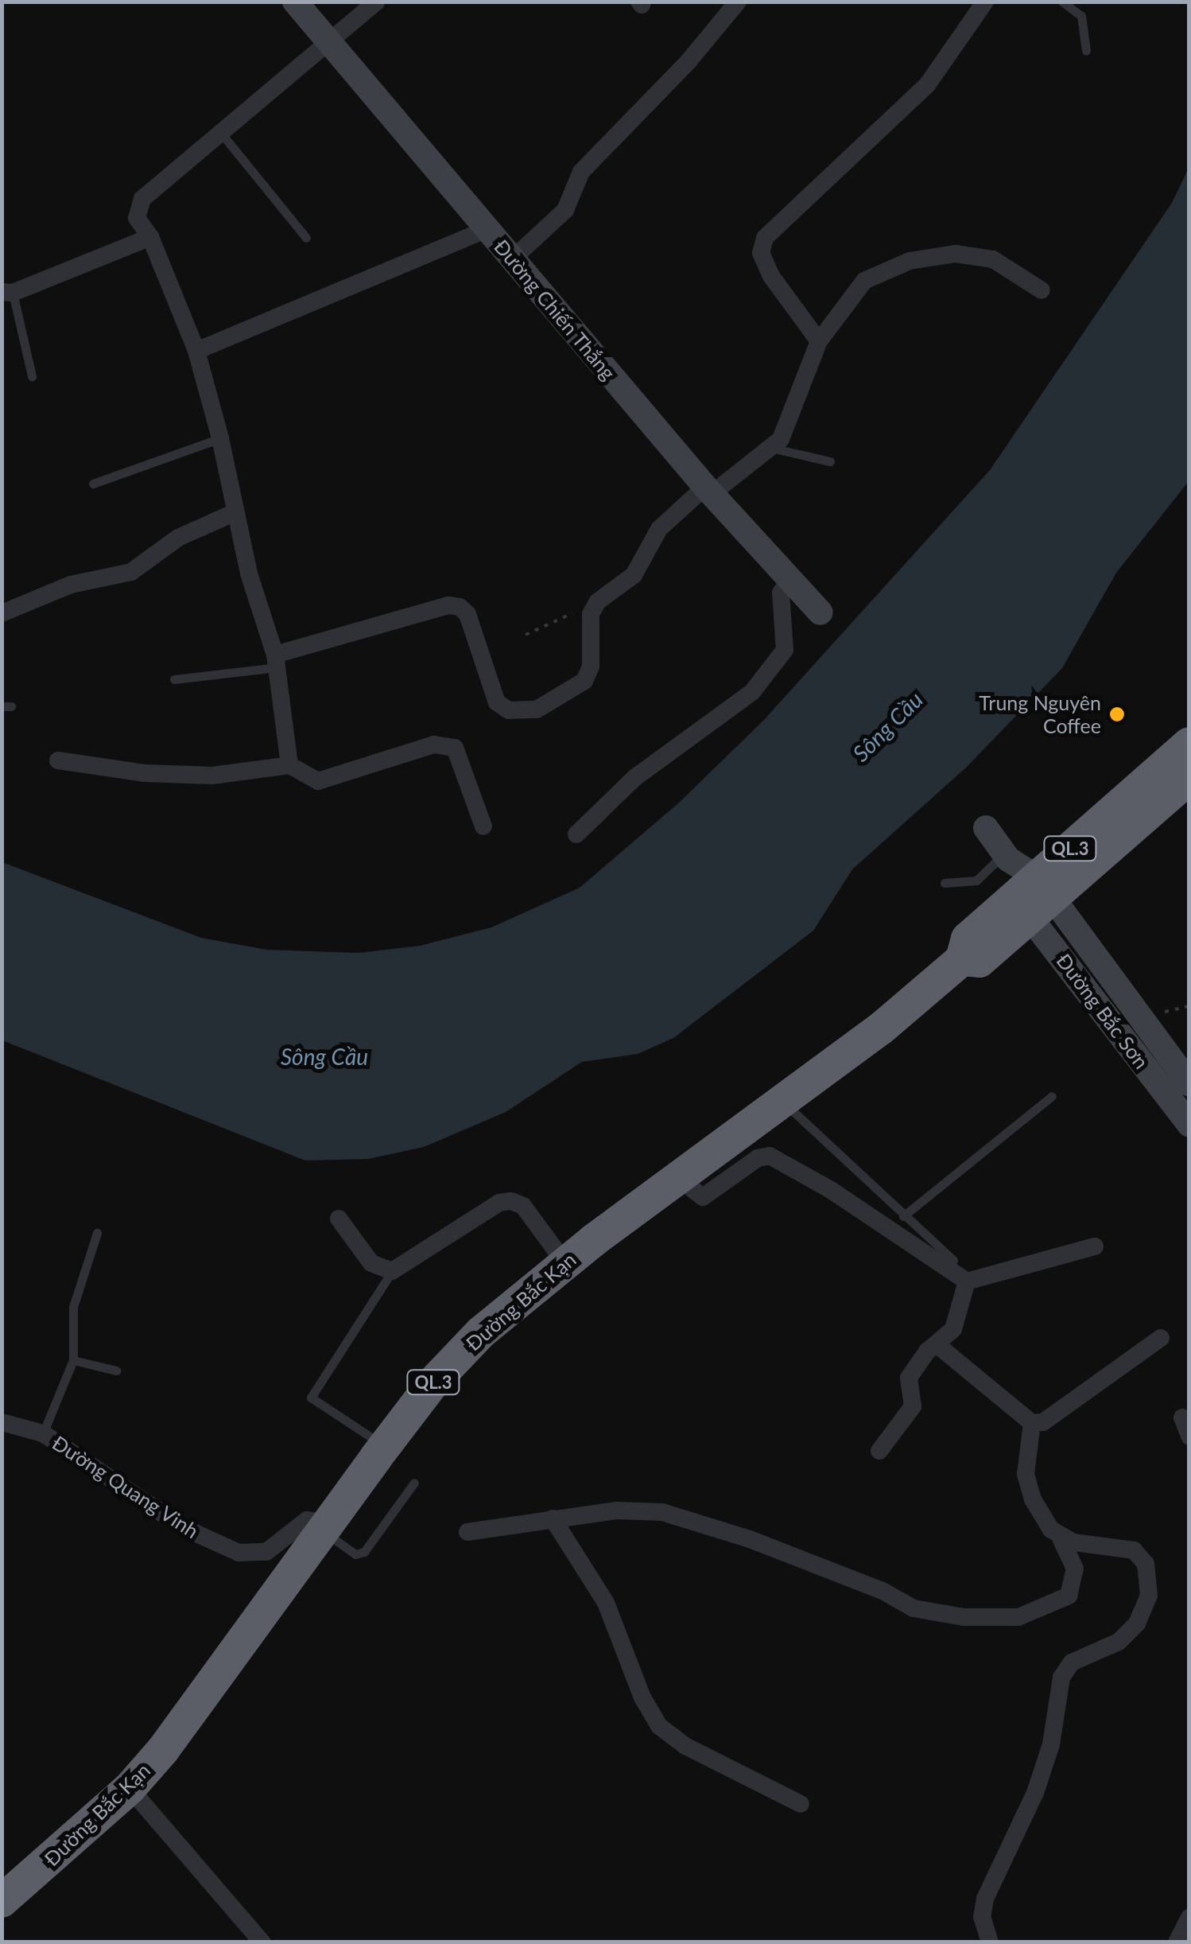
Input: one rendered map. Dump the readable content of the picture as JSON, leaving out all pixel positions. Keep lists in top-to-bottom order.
{
  "streets": {
    "highway": ["QL.3", "Đường Bắc Kạn"],
    "main road": ["Đường Chiến Thắng", "Đường Bắc Sơn"],
    "street": ["Đường Quang Vinh"]
  },
  "crossings": [
    ["Đường Bắc Sơn", "Đường Bắc Kạn"],
    ["Đường Bắc Kạn", "Đường Quang Vinh"]
  ],
  "water": ["Sông Cầu"],
  "places": ["Trung Nguyên Coffee"]
}
